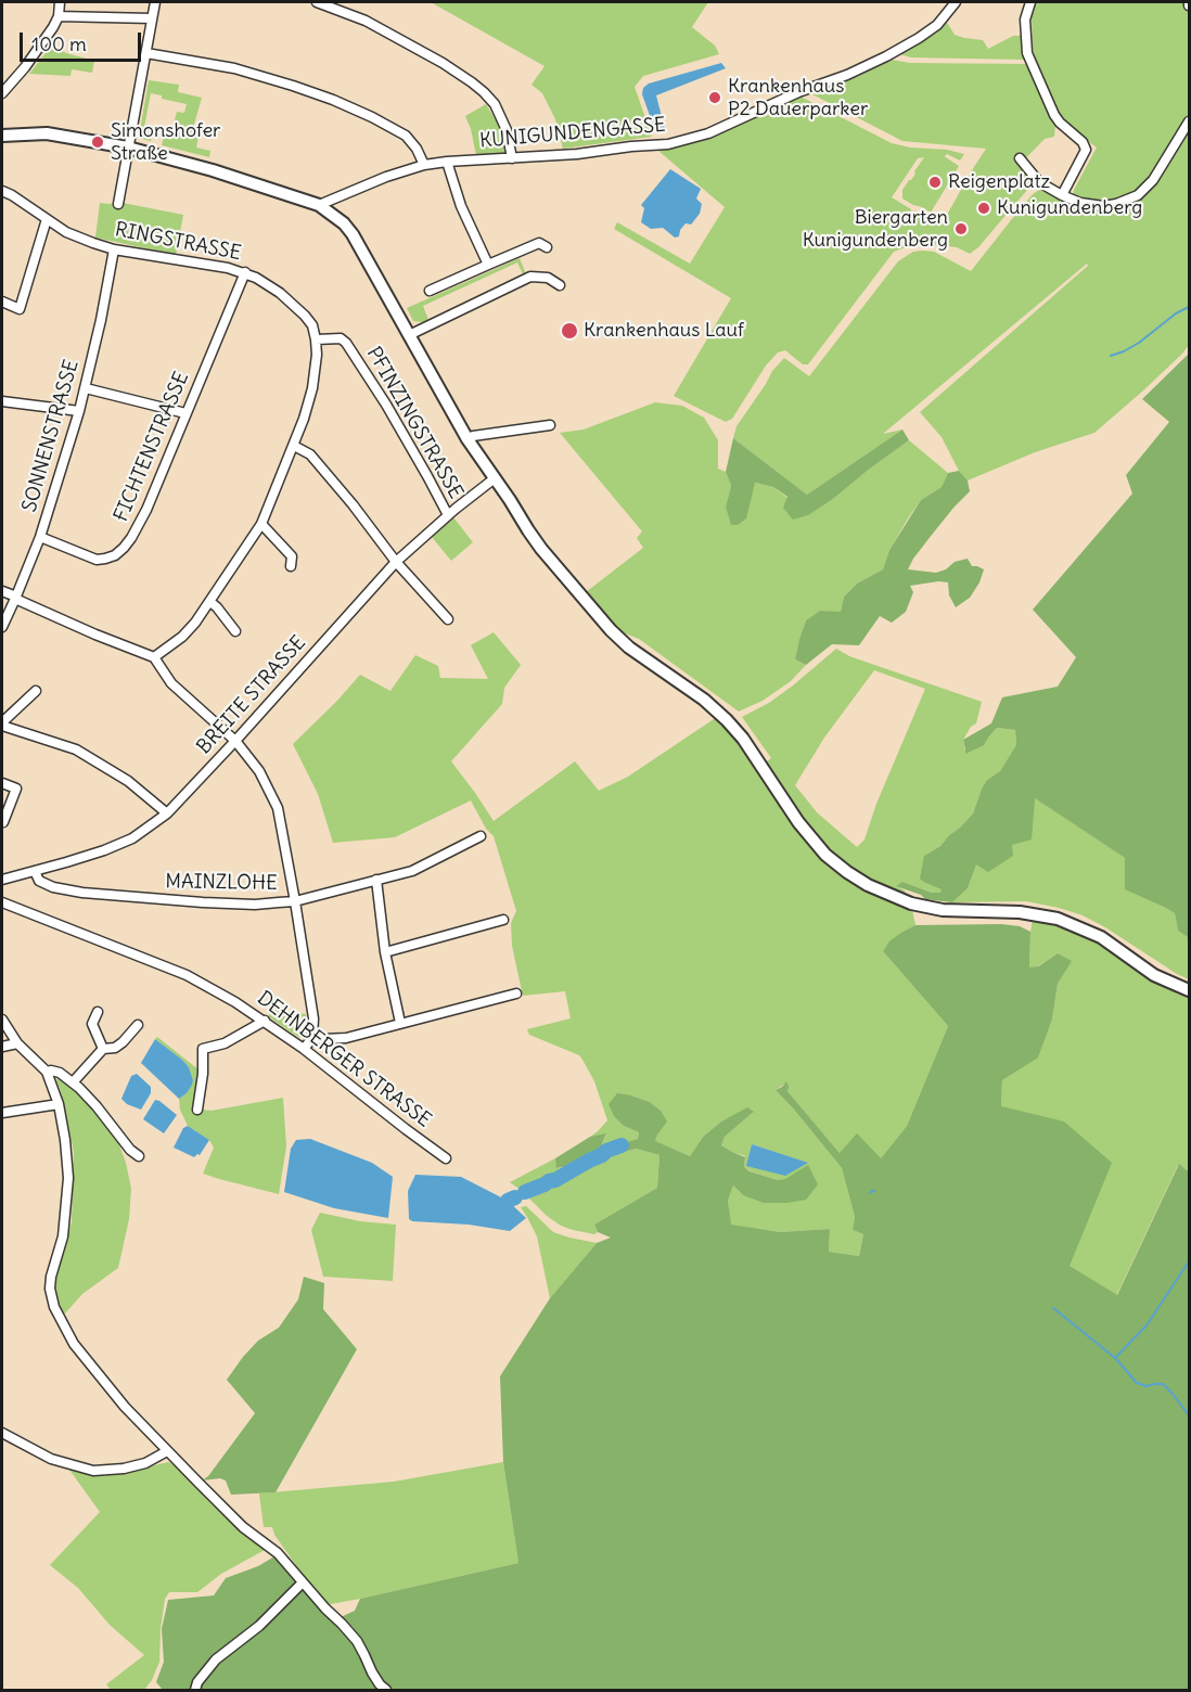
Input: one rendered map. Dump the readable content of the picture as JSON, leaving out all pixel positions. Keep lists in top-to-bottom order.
{
  "streets": {
    "street": [
      "KUNIGUNDENGASSE",
      "RINGSTRASSE",
      "PFINZINGSTRASSE",
      "SONNENSTRASSE",
      "FICHTENSTRASSE",
      "BREITE STRASSE",
      "MAINZLOHE",
      "DEHNBERGER STRASSE"
    ]
  },
  "crossings": [
    ["RINGSTRASSE", "PFINZINGSTRASSE"],
    ["RINGSTRASSE", "SONNENSTRASSE"],
    ["RINGSTRASSE", "FICHTENSTRASSE"],
    ["PFINZINGSTRASSE", "BREITE STRASSE"],
    ["SONNENSTRASSE", "FICHTENSTRASSE"],
    ["BREITE STRASSE", "MAINZLOHE"]
  ],
  "places": [
    "Krankenhaus P2 Dauerparker",
    "Simonshofer Straße",
    "Reigenplatz",
    "Kunigundenberg",
    "Biergarten Kunigundenberg",
    "Krankenhaus Lauf"
  ],
  "scale_bar": "100 m"
}
